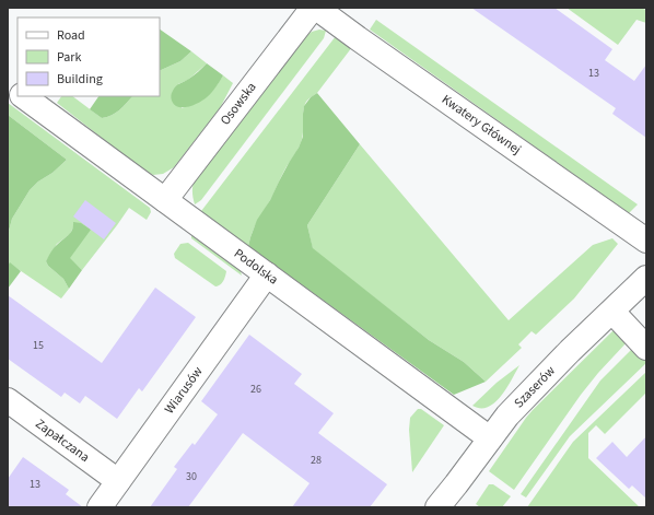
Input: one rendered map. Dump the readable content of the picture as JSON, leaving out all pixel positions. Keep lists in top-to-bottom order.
{
  "streets": {
    "street": [
      "Osowska",
      "Kwatery Głównej",
      "Podolska",
      "Szaserów",
      "Wiarusów",
      "Zapałczana"
    ]
  },
  "crossings": [
    ["Osowska", "Podolska"],
    ["Podolska", "Szaserów"],
    ["Podolska", "Wiarusów"],
    ["Wiarusów", "Zapałczana"]
  ],
  "house_numbers": [
    "13",
    "15",
    "26",
    "28",
    "30",
    "13"
  ],
  "legend": ["Road", "Park", "Building"]
}
